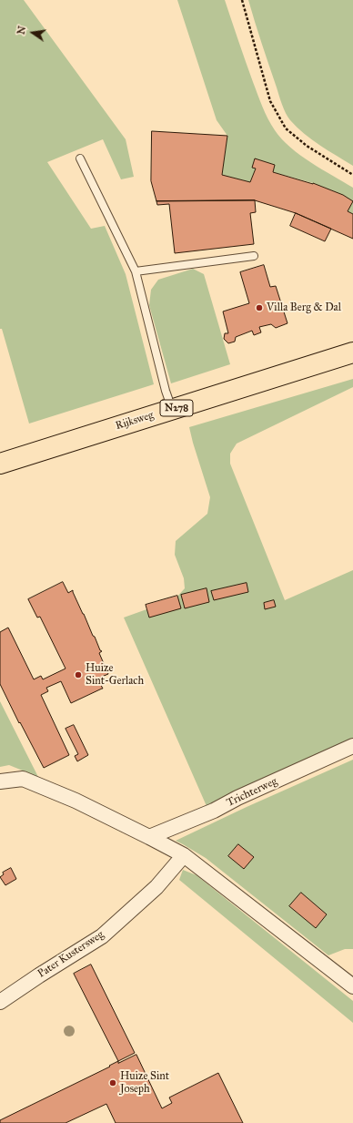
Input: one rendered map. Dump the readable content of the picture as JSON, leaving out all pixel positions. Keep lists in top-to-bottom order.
{
  "streets": {
    "main road": ["N278", "Rijksweg"],
    "street": ["Trichterweg", "Pater Kustersweg"]
  },
  "places": ["Villa Berg & Dal", "Huize Sint-Gerlach", "Huize Sint Joseph"],
  "north": "left"
}
